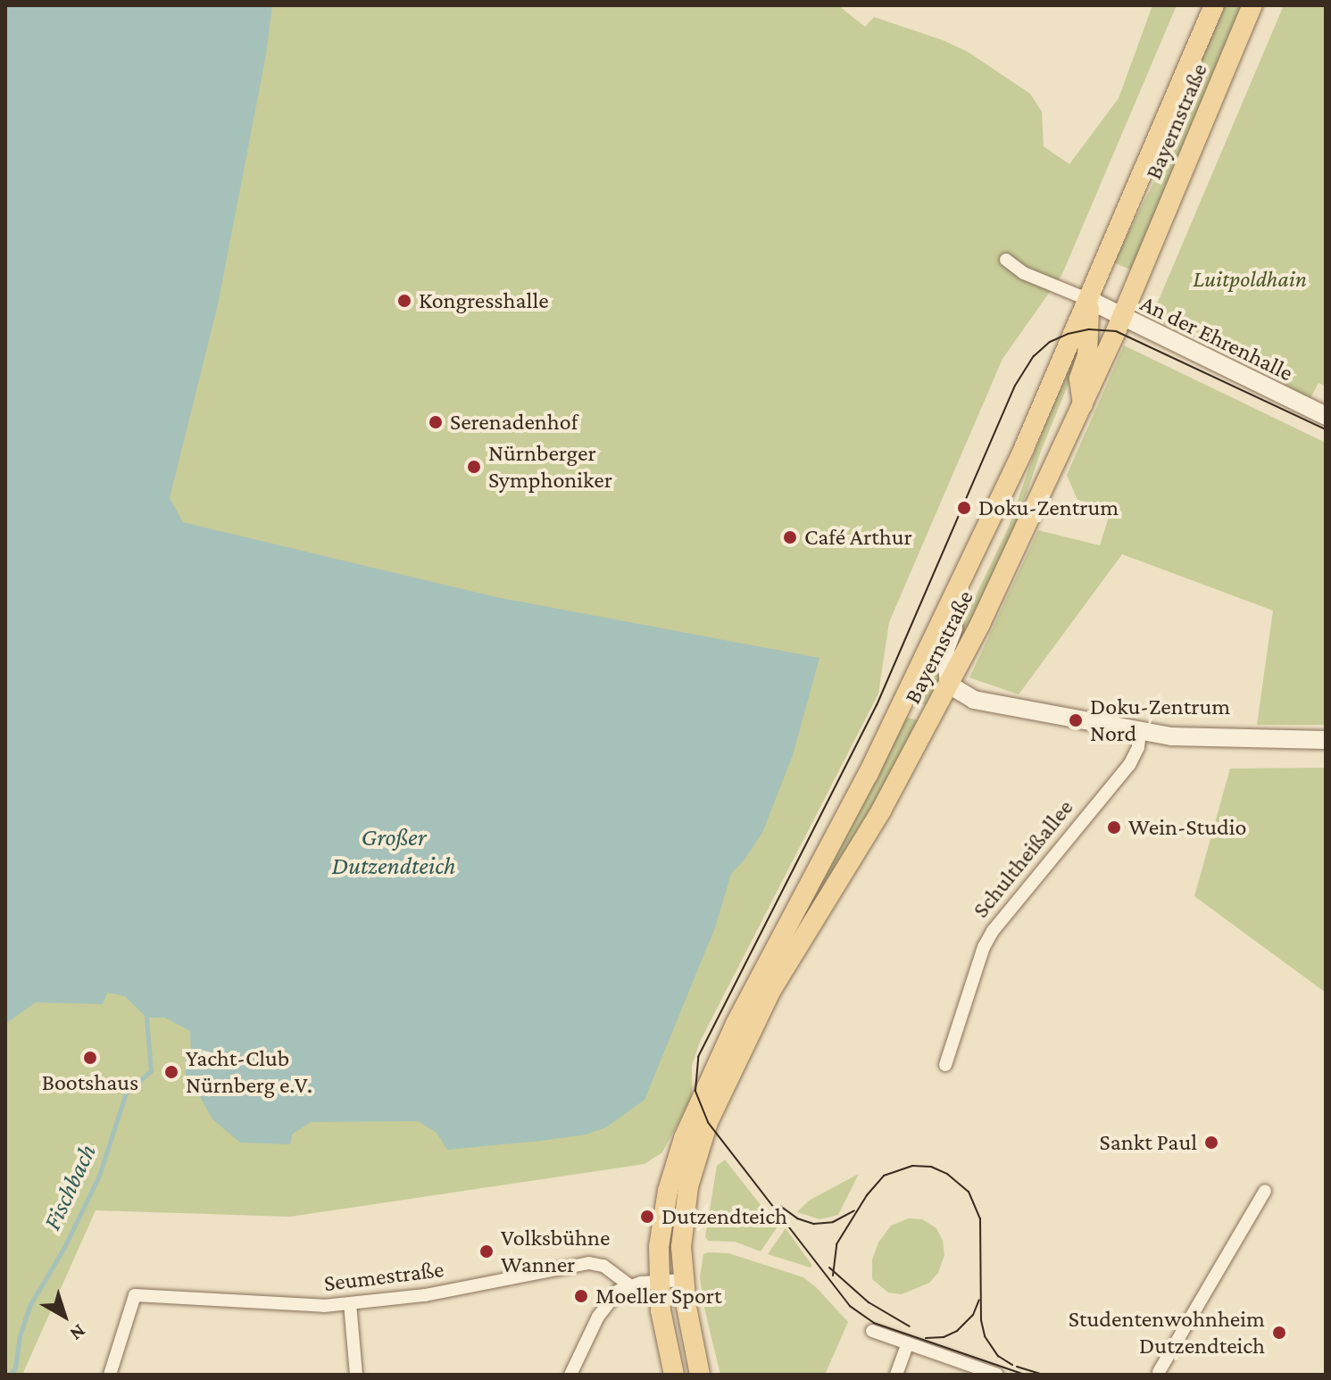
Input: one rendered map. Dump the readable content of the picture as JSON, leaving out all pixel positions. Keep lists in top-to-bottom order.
{
  "streets": {
    "main road": ["Bayernstraße", "An der Ehrenhalle"],
    "street": ["Schultheißallee", "Seumestraße"]
  },
  "crossings": [
    ["Bayernstraße", "An der Ehrenhalle"]
  ],
  "water": ["Großer Dutzendteich", "Fischbach"],
  "parks": ["Luitpoldhain"],
  "places": [
    "Kongresshalle",
    "Serenadenhof",
    "Nürnberger Symphoniker",
    "Doku-Zentrum",
    "Café Arthur",
    "Doku-Zentrum Nord",
    "Wein-Studio",
    "Bootshaus",
    "Yacht-Club Nürnberg e.V.",
    "Sankt Paul",
    "Dutzendteich",
    "Volksbühne Wanner",
    "Moeller Sport",
    "Studentenwohnheim Dutzendteich"
  ],
  "north": "bottom right"
}
